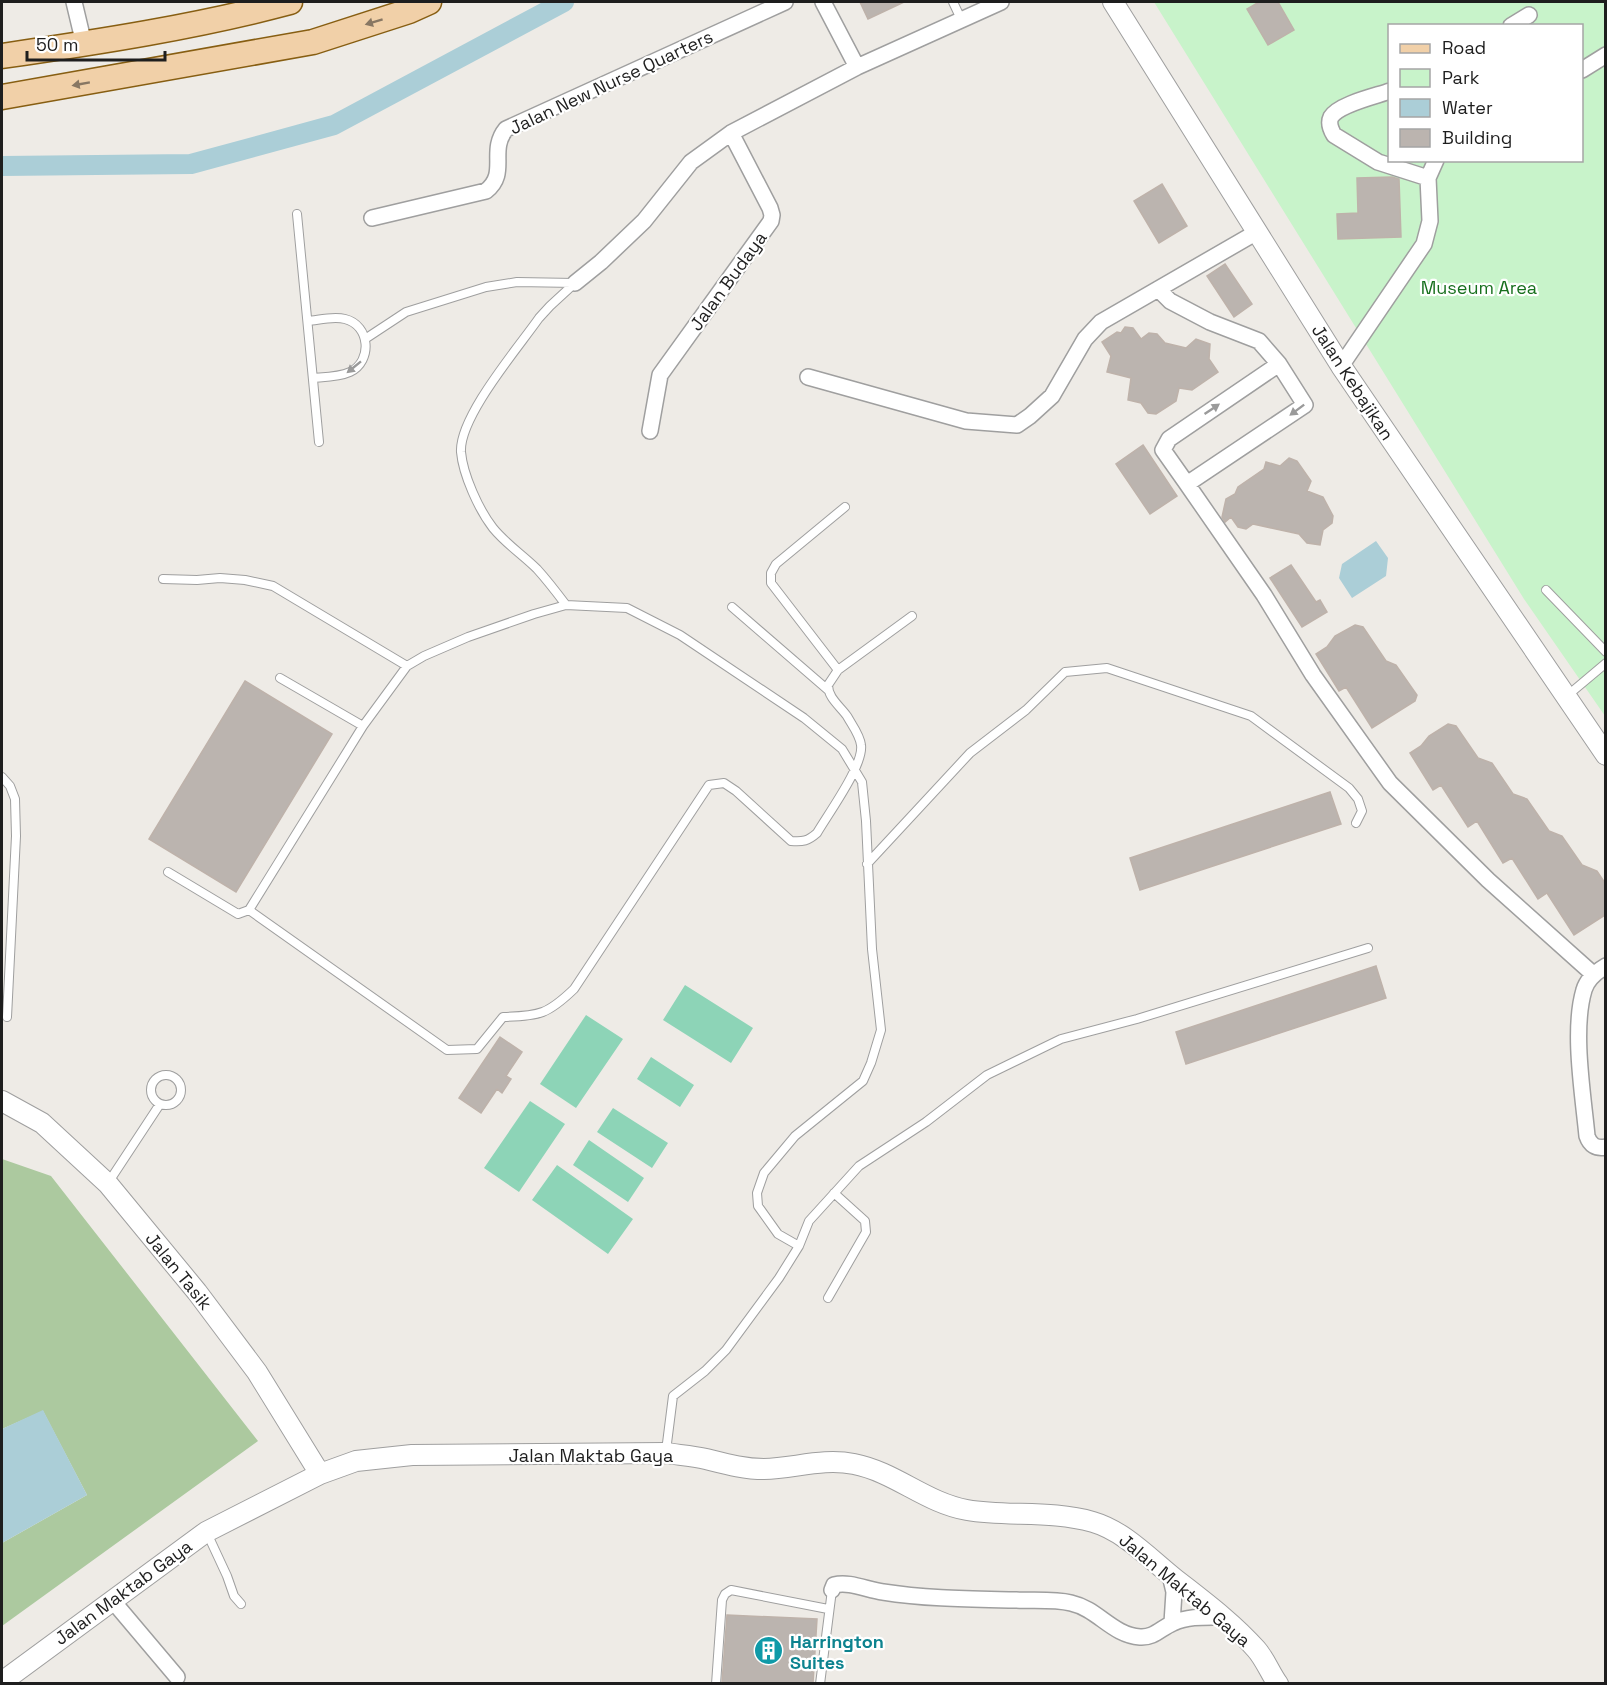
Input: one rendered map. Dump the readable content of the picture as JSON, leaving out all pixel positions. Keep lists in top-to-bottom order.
{
  "streets": {
    "street": [
      "Jalan New Nurse Quarters",
      "Jalan Budaya",
      "Jalan Kebajikan",
      "Jalan Tasik",
      "Jalan Maktab Gaya"
    ]
  },
  "crossings": [
    ["Jalan Tasik", "Jalan Maktab Gaya"]
  ],
  "parks": ["Museum Area"],
  "places": {
    "building": ["Harrington Suites"]
  },
  "legend": [
    "Road",
    "Park",
    "Water",
    "Building"
  ],
  "scale_bar": "50 m"
}
